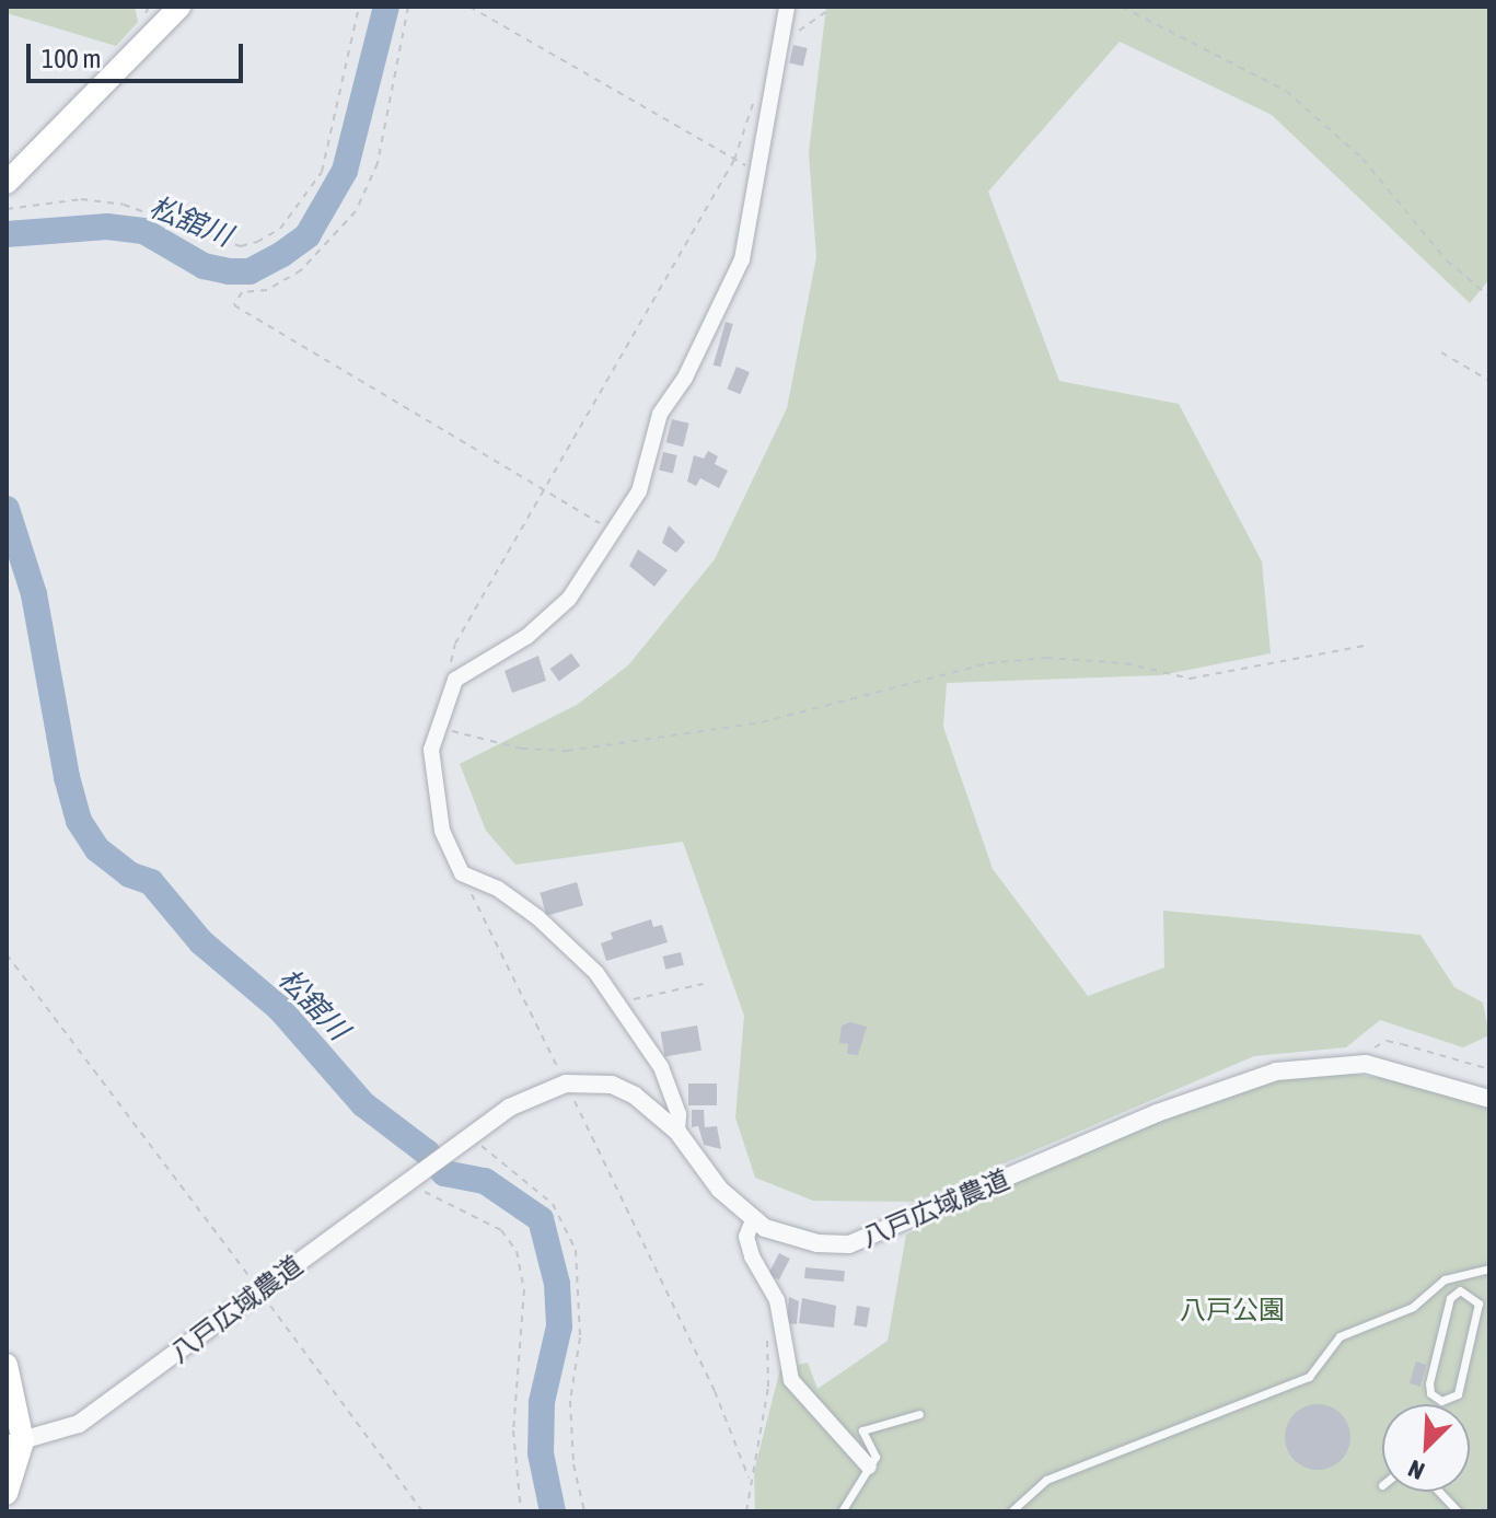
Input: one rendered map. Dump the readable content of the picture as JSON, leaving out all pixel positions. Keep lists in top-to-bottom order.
{
  "streets": {
    "street": ["八戸広域農道"]
  },
  "water": ["松舘川"],
  "parks": ["八戸公園"],
  "scale_bar": "100 m",
  "north": "bottom left"
}
